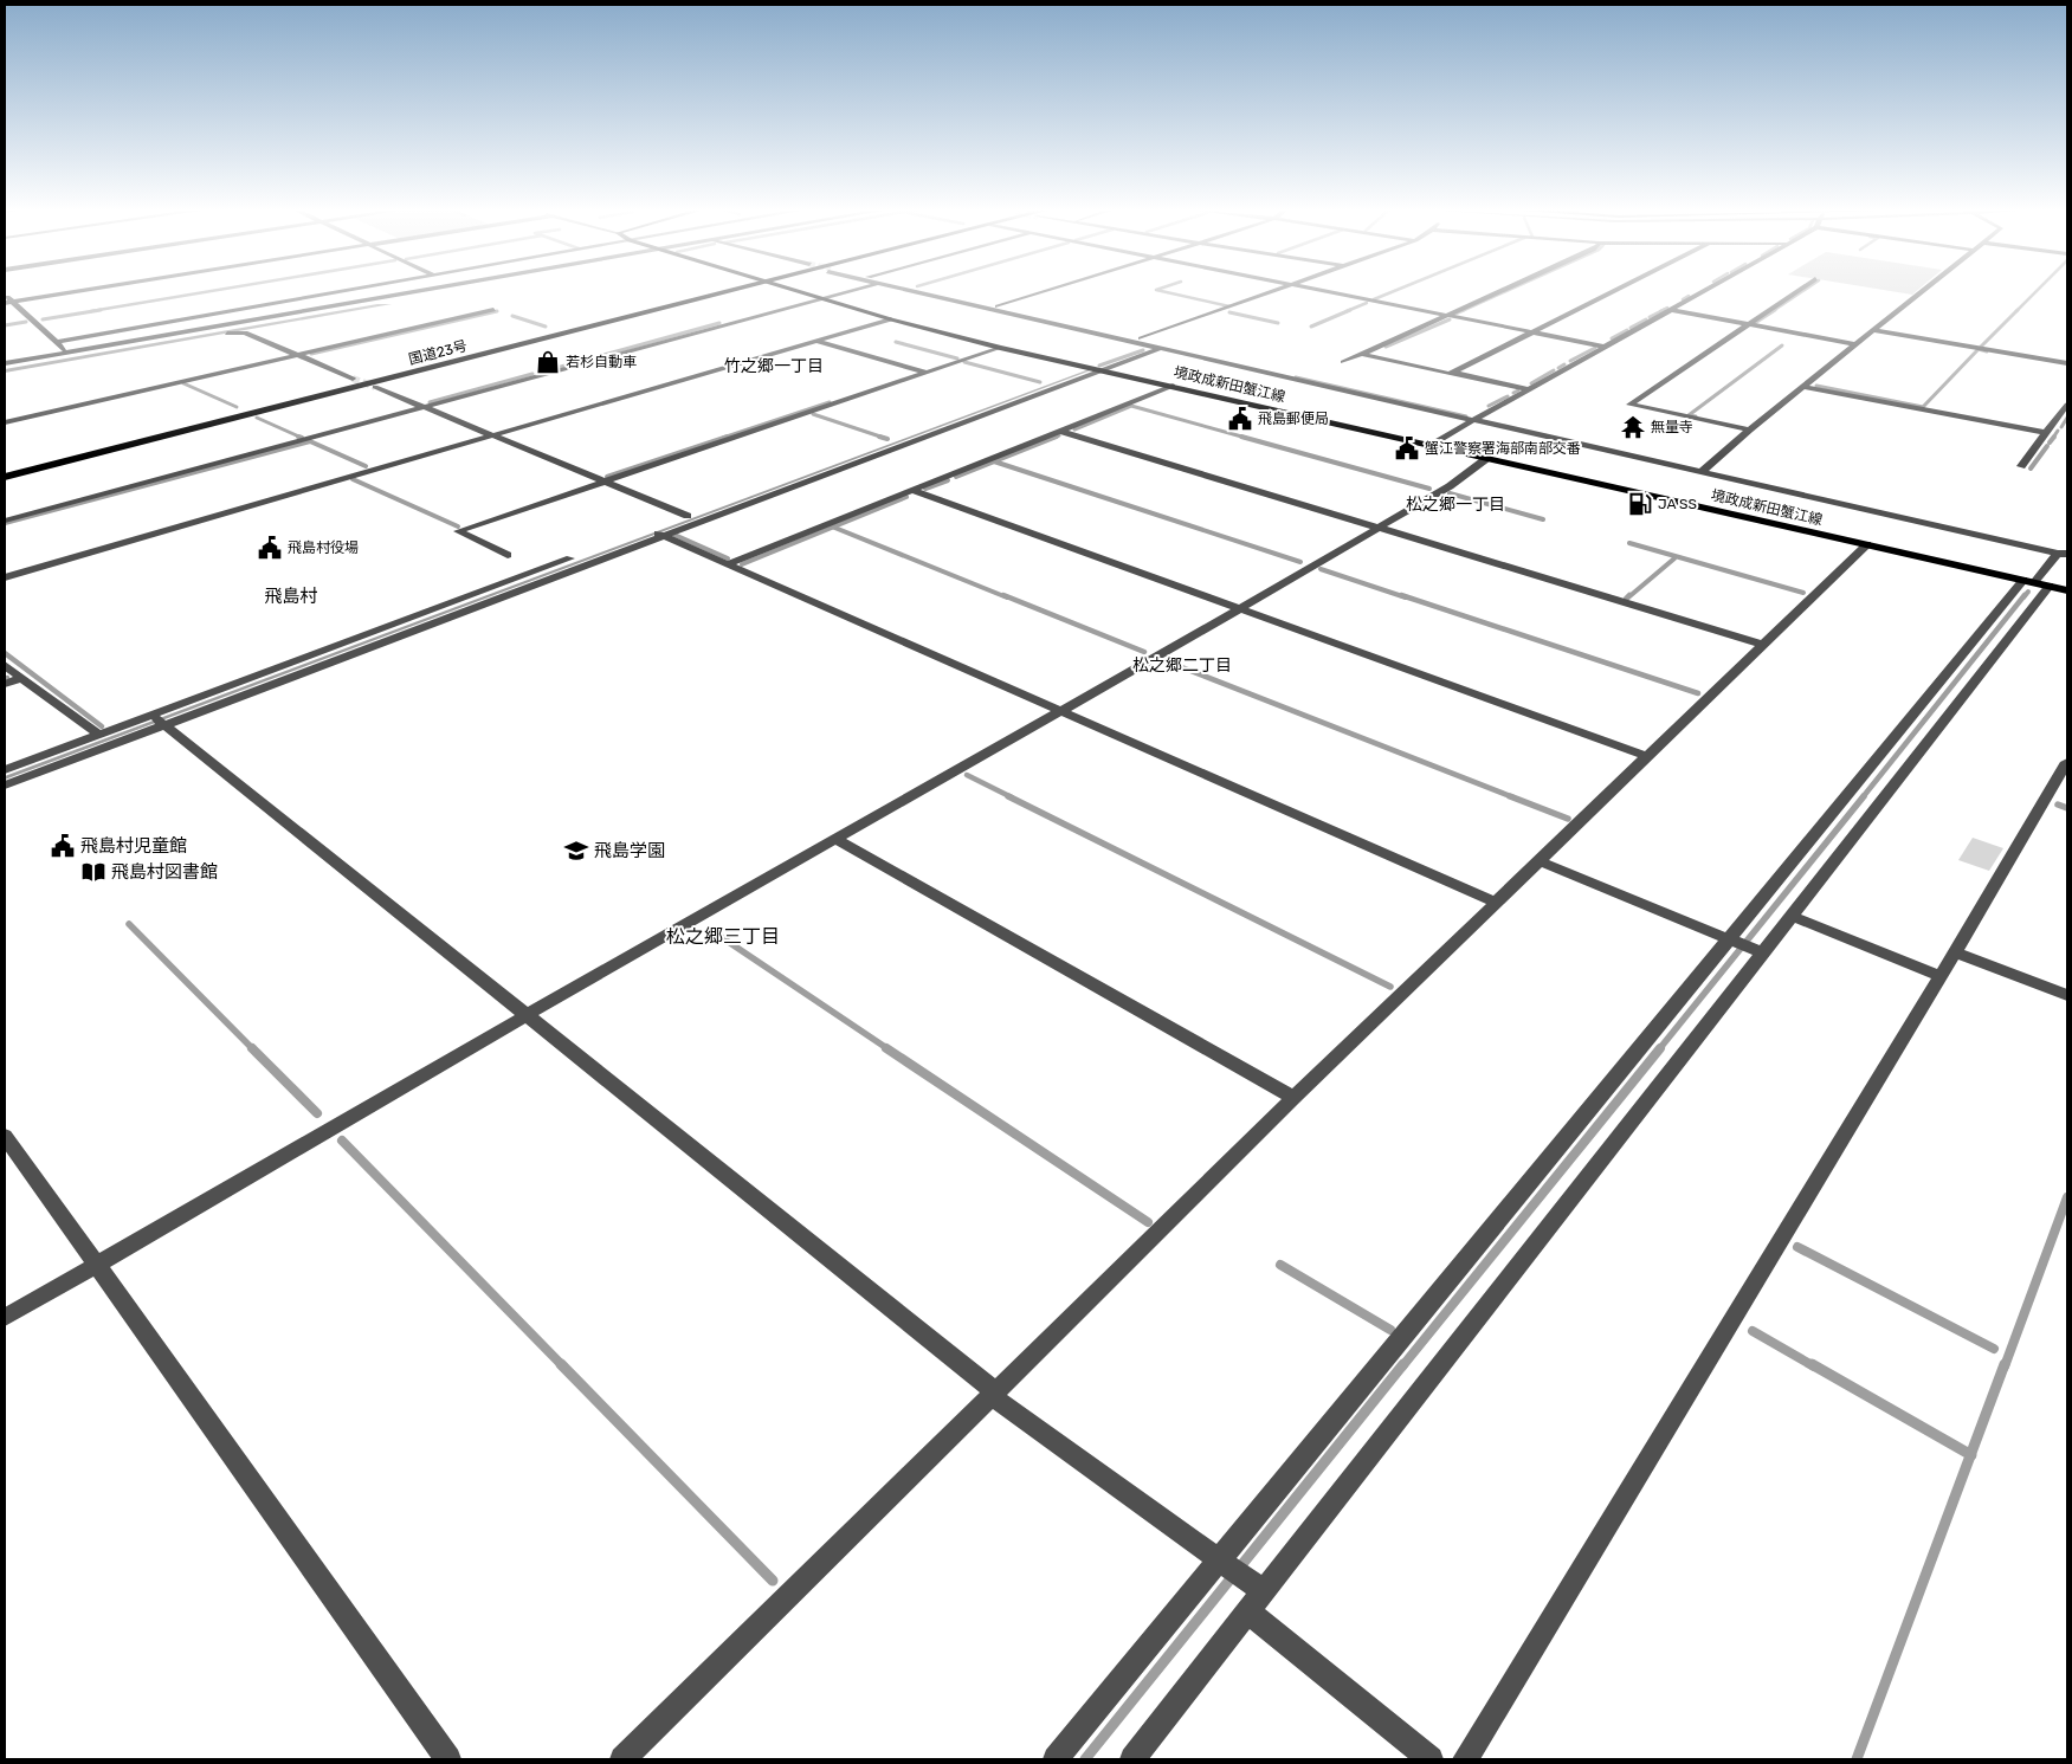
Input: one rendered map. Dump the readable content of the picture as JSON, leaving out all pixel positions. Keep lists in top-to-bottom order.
{
  "streets": {
    "highway": ["国道23号"],
    "main road": ["境政成新田蟹江線"]
  },
  "districts": [
    "竹之郷一丁目",
    "松之郷一丁目",
    "飛島村",
    "松之郷二丁目",
    "松之郷三丁目"
  ],
  "places": {
    "shop": ["若杉自動車"],
    "public building": [
      "飛島郵便局",
      "蟹江警察署海部南部交番",
      "飛島村役場",
      "飛島村児童館"
    ],
    "temple": ["無量寺"],
    "fuel station": ["JA SS"],
    "school or university": ["飛島学園"],
    "library": ["飛島村図書館"]
  }
}
